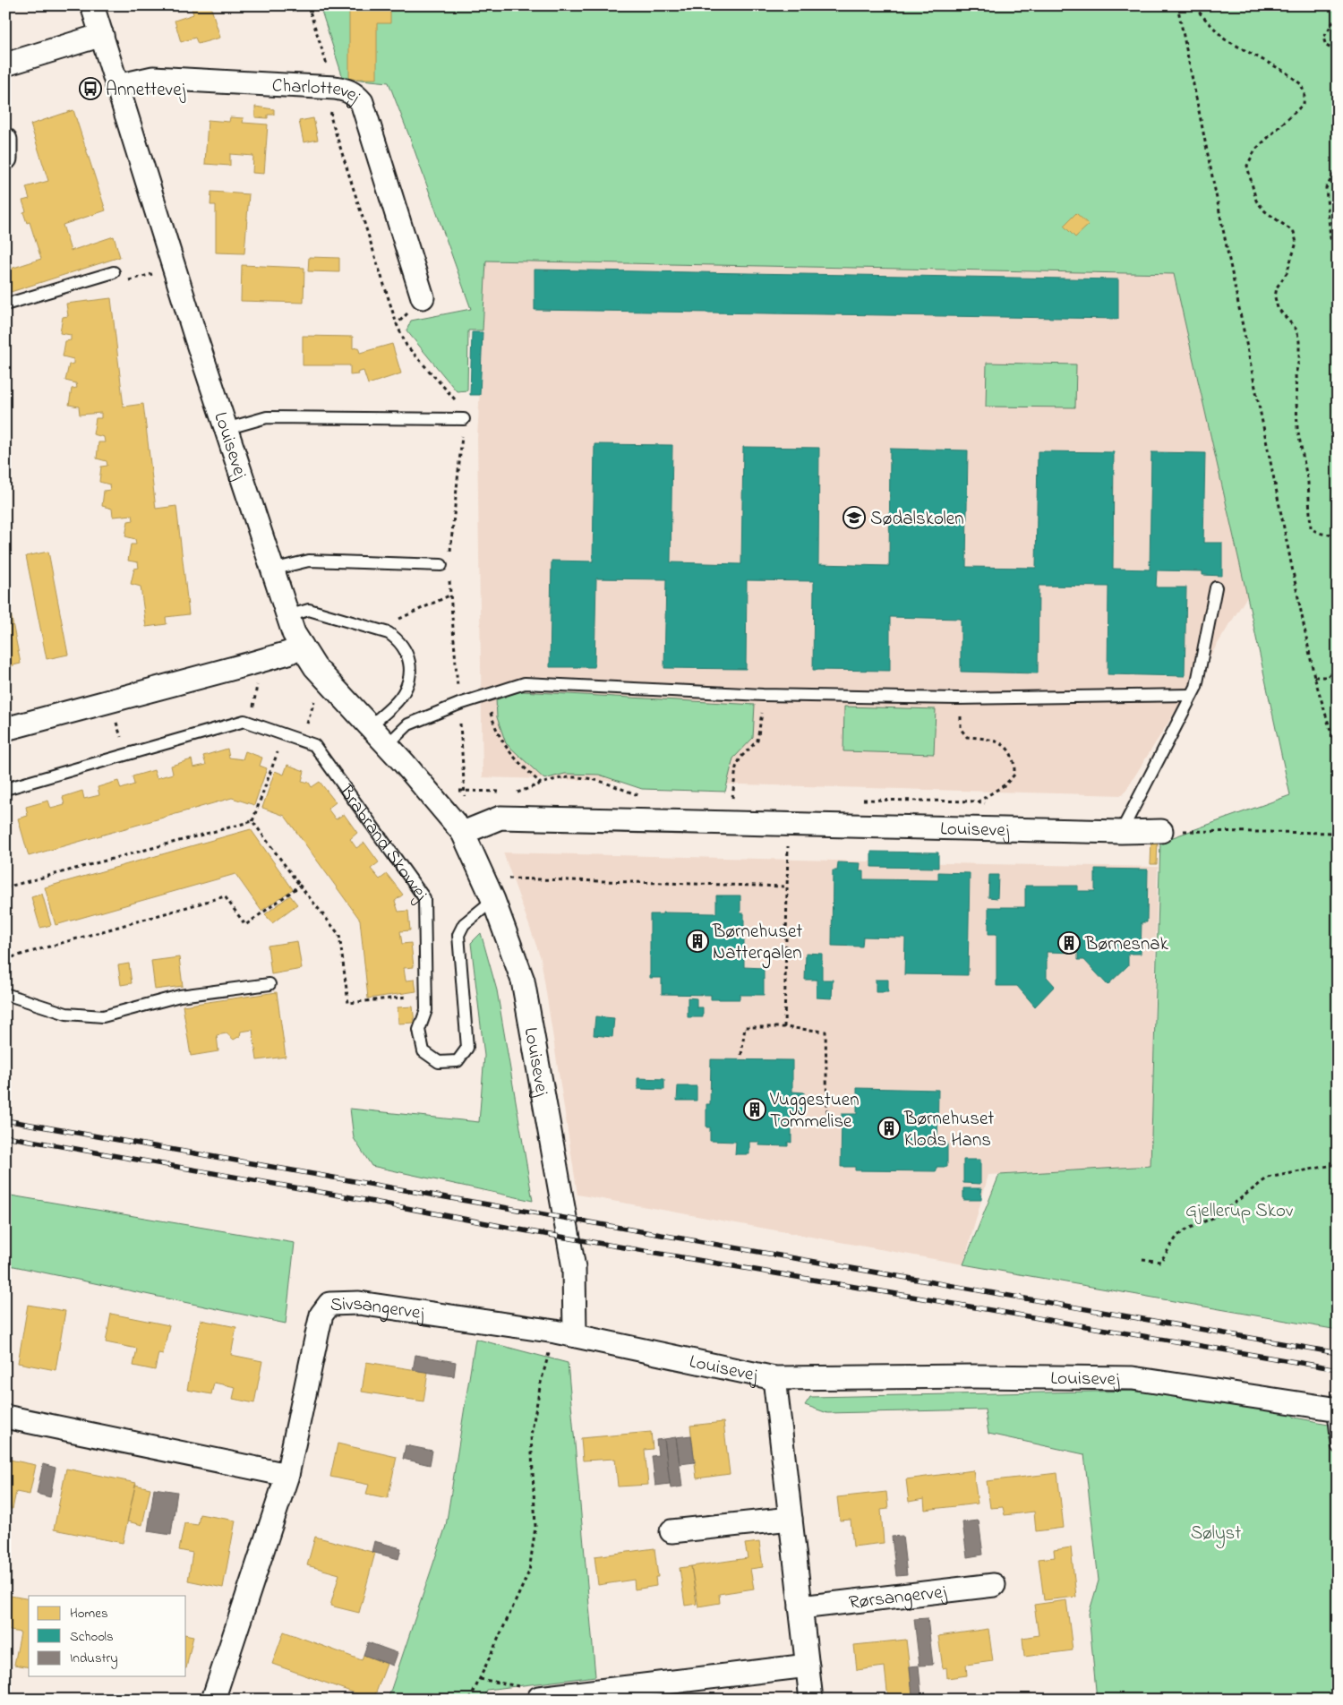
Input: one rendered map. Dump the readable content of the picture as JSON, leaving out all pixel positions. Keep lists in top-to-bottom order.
{
  "streets": {
    "street": [
      "Charlottevej",
      "Louisevej",
      "Sivsangervej",
      "Rørsangervej"
    ],
    "lane": ["Brabrand Skovvej"]
  },
  "crossings": [
    ["Charlottevej", "Louisevej"],
    ["Louisevej", "Brabrand Skovvej"],
    ["Louisevej", "Sivsangervej"]
  ],
  "parks": ["Gjellerup Skov", "Sølyst"],
  "places": {
    "bus stop": ["Annettevej"],
    "school or university": ["Sødalskolen"],
    "building": [
      "Børnehuset Nattergalen",
      "Børnesnak",
      "Vuggestuen Tommelise",
      "Børnehuset Klods Hans"
    ]
  },
  "legend": ["Homes", "Schools", "Industry"]
}
